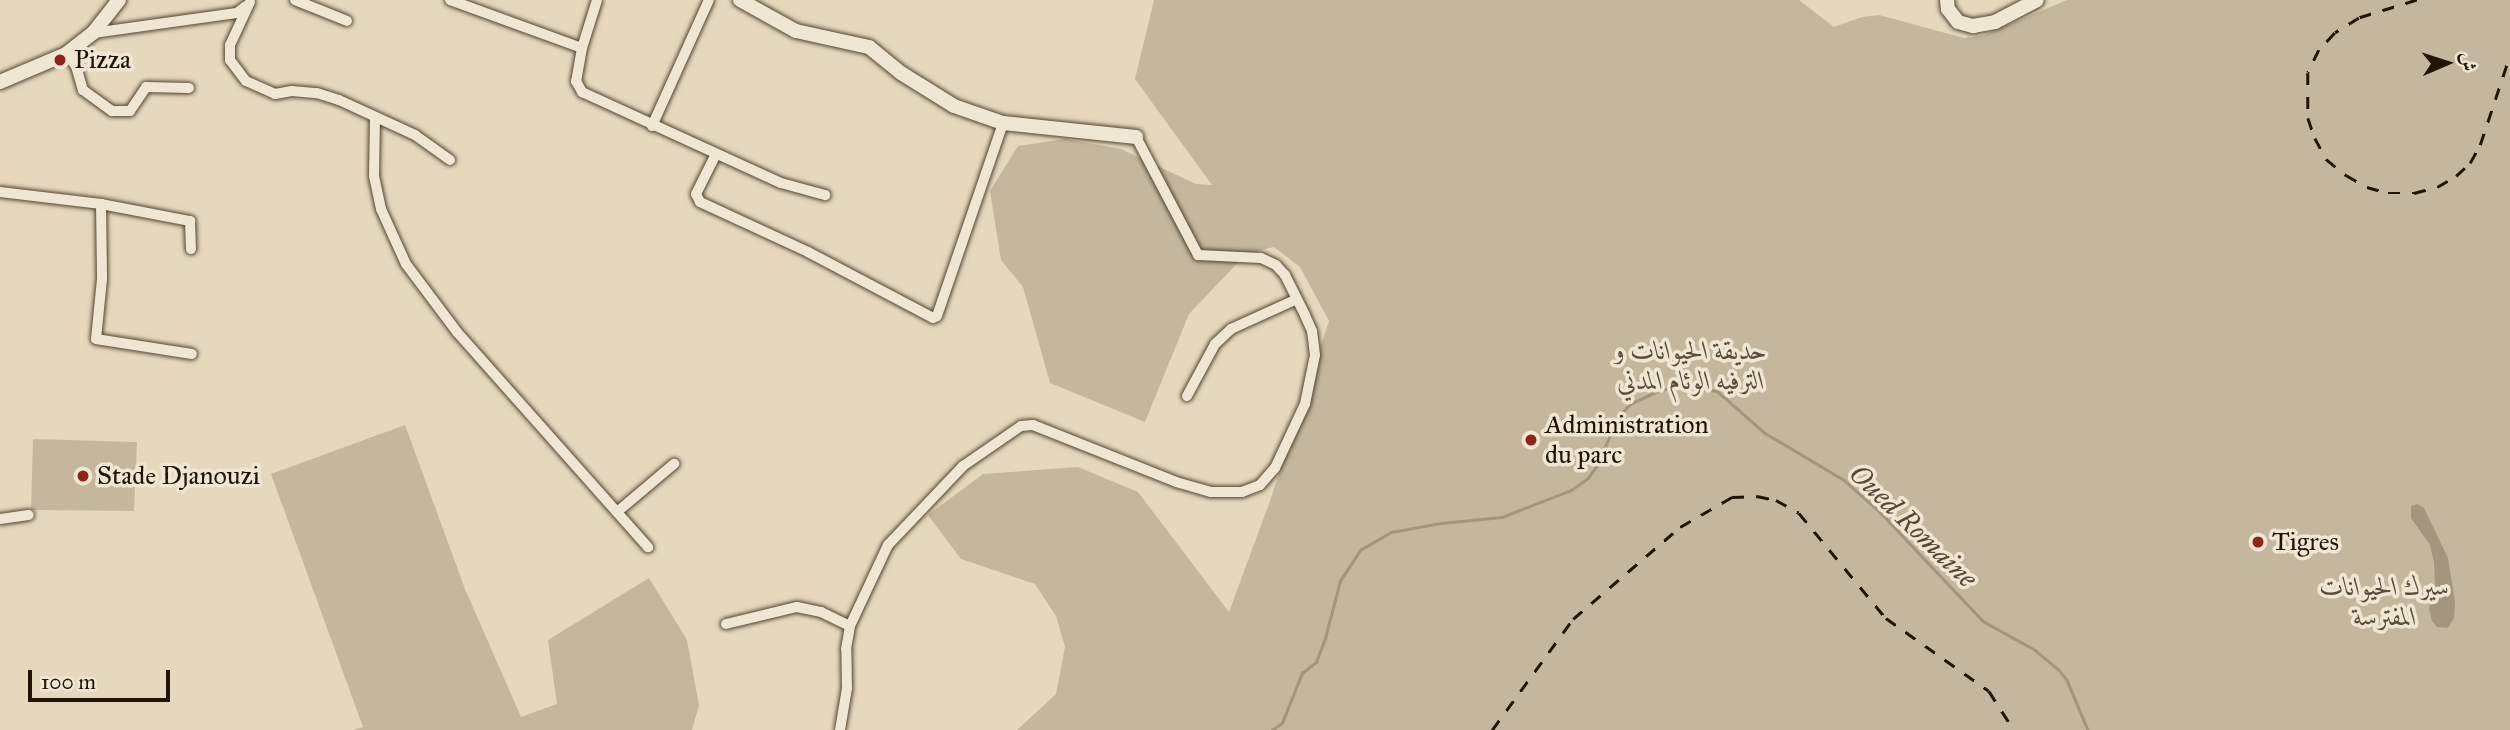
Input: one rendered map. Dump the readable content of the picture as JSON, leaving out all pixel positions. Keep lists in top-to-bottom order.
{
  "water": ["Oued Romaine"],
  "parks": ["حديقة الحيوانات و الترفيه الوئام المدني", "سيرك الحيوانات المفترسة"],
  "places": [
    "Pizza",
    "Administration du parc",
    "Stade Djanouzi",
    "Tigres"
  ],
  "scale_bar": "100 m",
  "north": "right"
}
